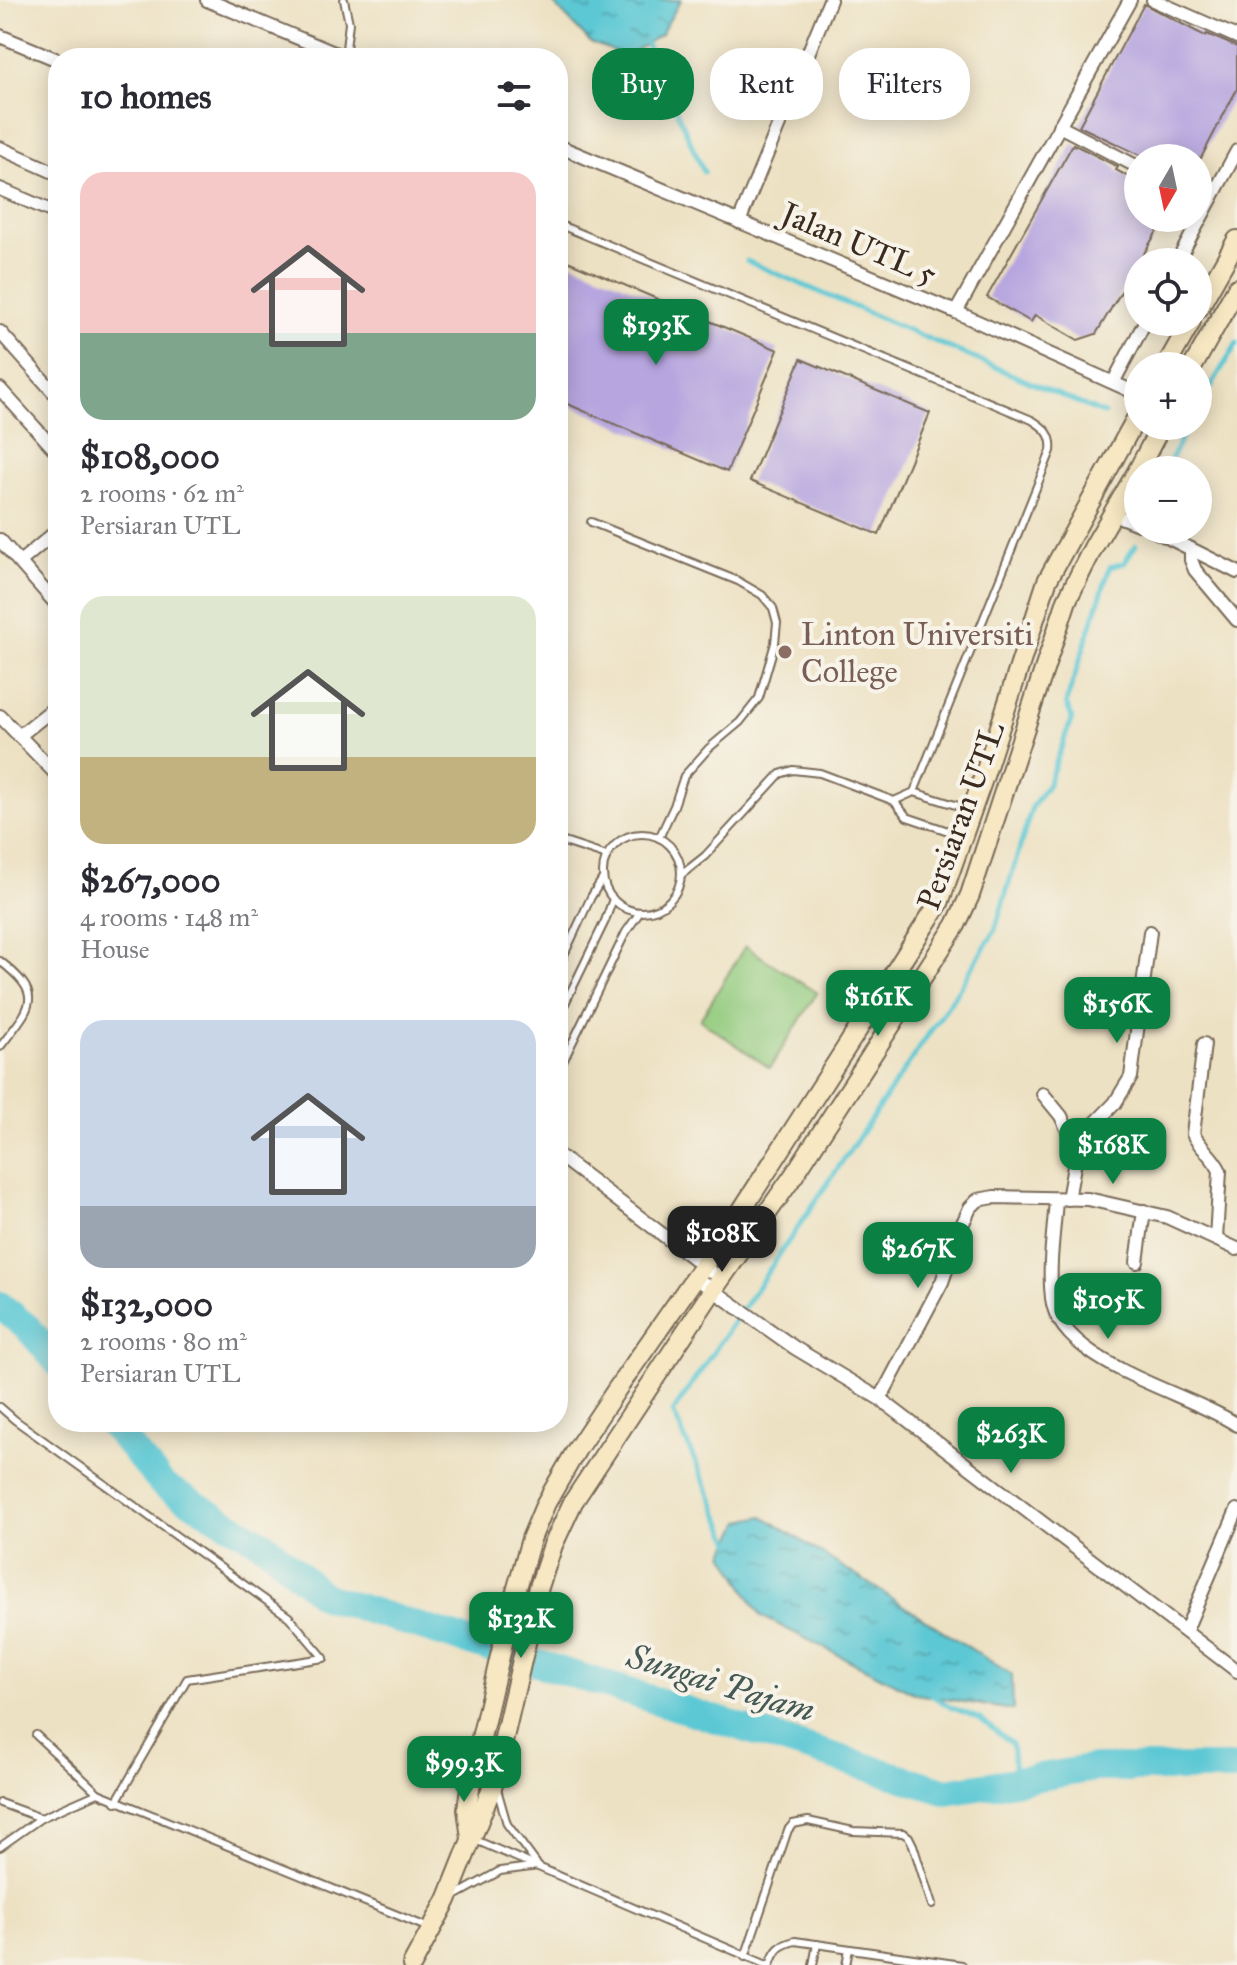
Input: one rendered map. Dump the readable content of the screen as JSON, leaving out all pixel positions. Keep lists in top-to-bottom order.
{
  "streets": {
    "street": ["Jalan UTL 5", "Persiaran UTL"]
  },
  "water": ["Sungai Pajam"],
  "places": ["Linton Universiti College"],
  "north": "bottom",
  "page": {
    "chip": ["Buy", "Rent", "Filters"],
    "heading": "10 homes",
    "map_buttons": ["+", "−"],
    "list": [
      {
        "name": "$108,000",
        "note": "2 rooms · 62 m² · Persiaran UTL"
      },
      {
        "name": "$267,000",
        "note": "4 rooms · 148 m² · House"
      },
      {
        "name": "$132,000",
        "note": "2 rooms · 80 m² · Persiaran UTL"
      }
    ],
    "price": [
      "$193K",
      "$161K",
      "$156K",
      "$168K",
      "$108K",
      "$267K",
      "$105K",
      "$263K",
      "$132K",
      "$99.3K"
    ]
  }
}
